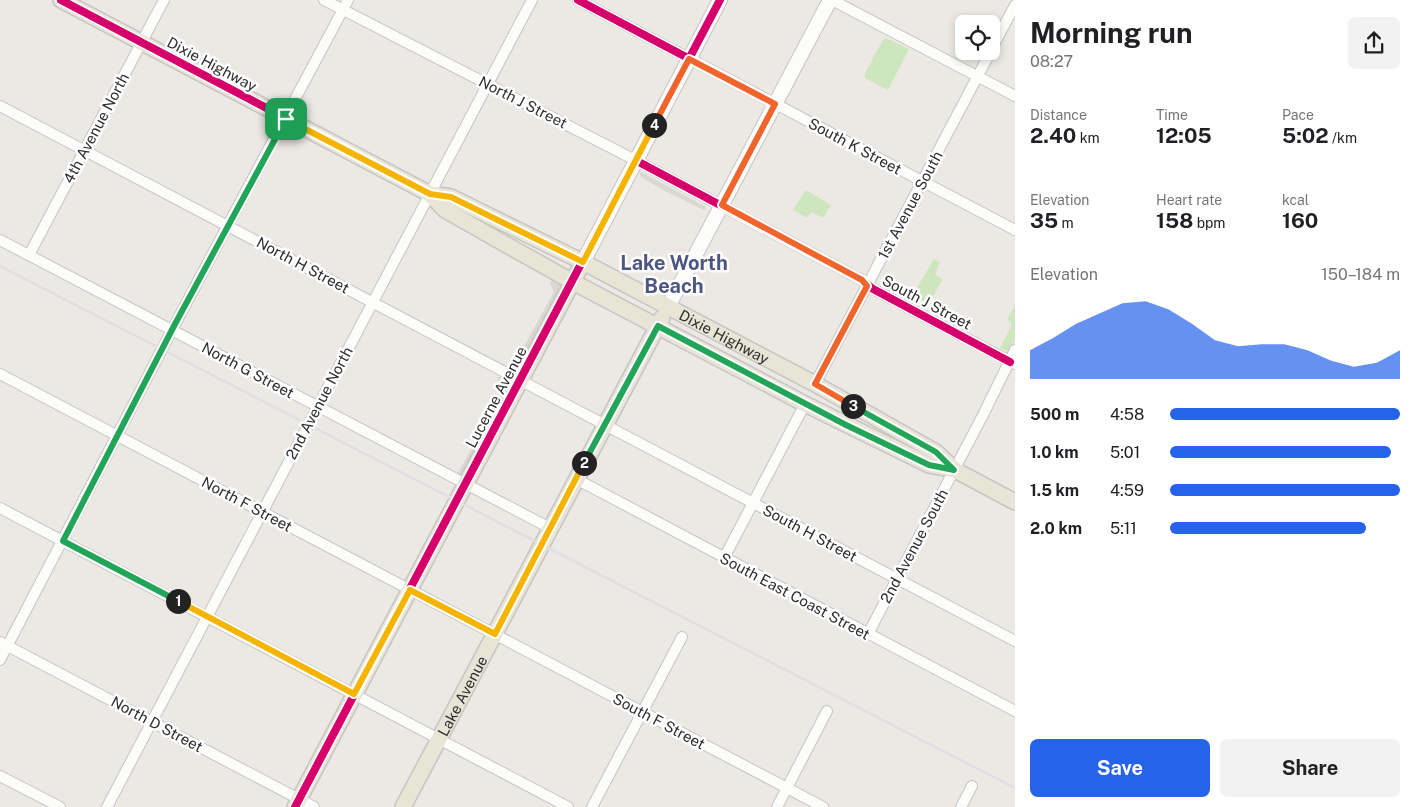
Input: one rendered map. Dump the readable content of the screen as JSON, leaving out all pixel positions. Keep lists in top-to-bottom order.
{
  "streets": {
    "main road": ["Dixie Highway", "Lucerne Avenue", "Lake Avenue"],
    "street": [
      "North J Street",
      "4th Avenue North",
      "South K Street",
      "1st Avenue South",
      "North H Street",
      "South J Street",
      "North G Street",
      "2nd Avenue North",
      "North F Street",
      "South H Street",
      "2nd Avenue South",
      "South East Coast Street",
      "South F Street",
      "North D Street"
    ]
  },
  "crossings": [
    ["Dixie Highway", "4th Avenue North"],
    ["Dixie Highway", "1st Avenue South"],
    ["Dixie Highway", "Lucerne Avenue"],
    ["Dixie Highway", "2nd Avenue North"],
    ["Dixie Highway", "2nd Avenue South"],
    ["Dixie Highway", "Lake Avenue"],
    ["North J Street", "South J Street"],
    ["North J Street", "Lucerne Avenue"],
    ["North J Street", "2nd Avenue North"],
    ["North J Street", "Lake Avenue"],
    ["4th Avenue North", "North H Street"],
    ["4th Avenue North", "North G Street"],
    ["South K Street", "1st Avenue South"],
    ["South K Street", "Lucerne Avenue"],
    ["South K Street", "Lake Avenue"],
    ["1st Avenue South", "South J Street"],
    ["North H Street", "Lucerne Avenue"],
    ["North H Street", "2nd Avenue North"],
    ["North H Street", "South H Street"],
    ["North H Street", "Lake Avenue"],
    ["South J Street", "2nd Avenue South"],
    ["South J Street", "Lake Avenue"],
    ["North G Street", "Lucerne Avenue"],
    ["North G Street", "2nd Avenue North"],
    ["North G Street", "Lake Avenue"],
    ["Lucerne Avenue", "North F Street"],
    ["Lucerne Avenue", "North D Street"],
    ["2nd Avenue North", "North F Street"],
    ["2nd Avenue North", "North D Street"],
    ["North F Street", "Lake Avenue"],
    ["North F Street", "South F Street"],
    ["South H Street", "2nd Avenue South"],
    ["South H Street", "Lake Avenue"],
    ["2nd Avenue South", "South East Coast Street"],
    ["South East Coast Street", "Lake Avenue"],
    ["Lake Avenue", "South F Street"]
  ],
  "districts": ["Lake Worth Beach"],
  "page": {
    "heading": ["Morning run", "08:27"],
    "stats": [
      ["Distance", "2.40 km"],
      ["Time", "12:05"],
      ["Pace", "5:02 /km"],
      ["Elevation", "35 m"],
      ["Heart rate", "158 bpm"],
      ["kcal", "160"]
    ],
    "pins": [
      "4",
      "3",
      "2",
      "1"
    ],
    "chart": ["Elevation", "150–184 m"],
    "list": [
      {
        "name": "500 m",
        "note": "4:58"
      },
      {
        "name": "1.0 km",
        "note": "5:01"
      },
      {
        "name": "1.5 km",
        "note": "4:59"
      },
      {
        "name": "2.0 km",
        "note": "5:11"
      }
    ],
    "buttons": ["Save", "Share"]
  }
}
